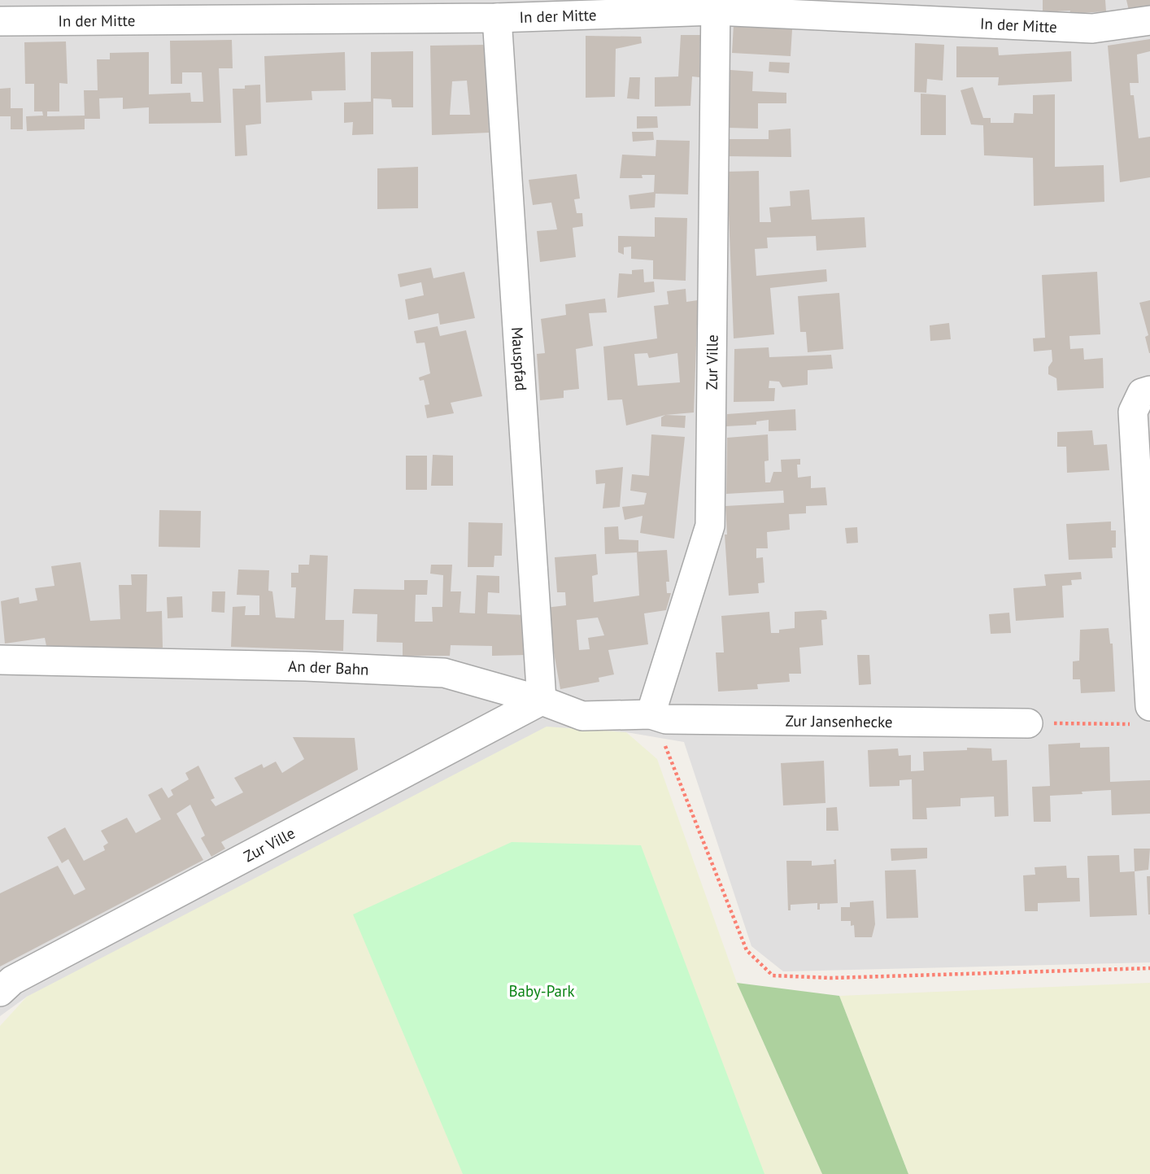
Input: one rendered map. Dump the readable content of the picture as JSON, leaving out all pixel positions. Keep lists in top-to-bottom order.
{
  "streets": {
    "street": [
      "In der Mitte",
      "Mauspfad",
      "Zur Ville",
      "An der Bahn",
      "Zur Jansenhecke"
    ]
  },
  "crossings": [
    ["In der Mitte", "Mauspfad"],
    ["In der Mitte", "Zur Ville"],
    ["Mauspfad", "Zur Ville"],
    ["Mauspfad", "An der Bahn"],
    ["Zur Ville", "An der Bahn"],
    ["Zur Ville", "Zur Jansenhecke"],
    ["An der Bahn", "Zur Jansenhecke"]
  ],
  "parks": ["Baby-Park"]
}
